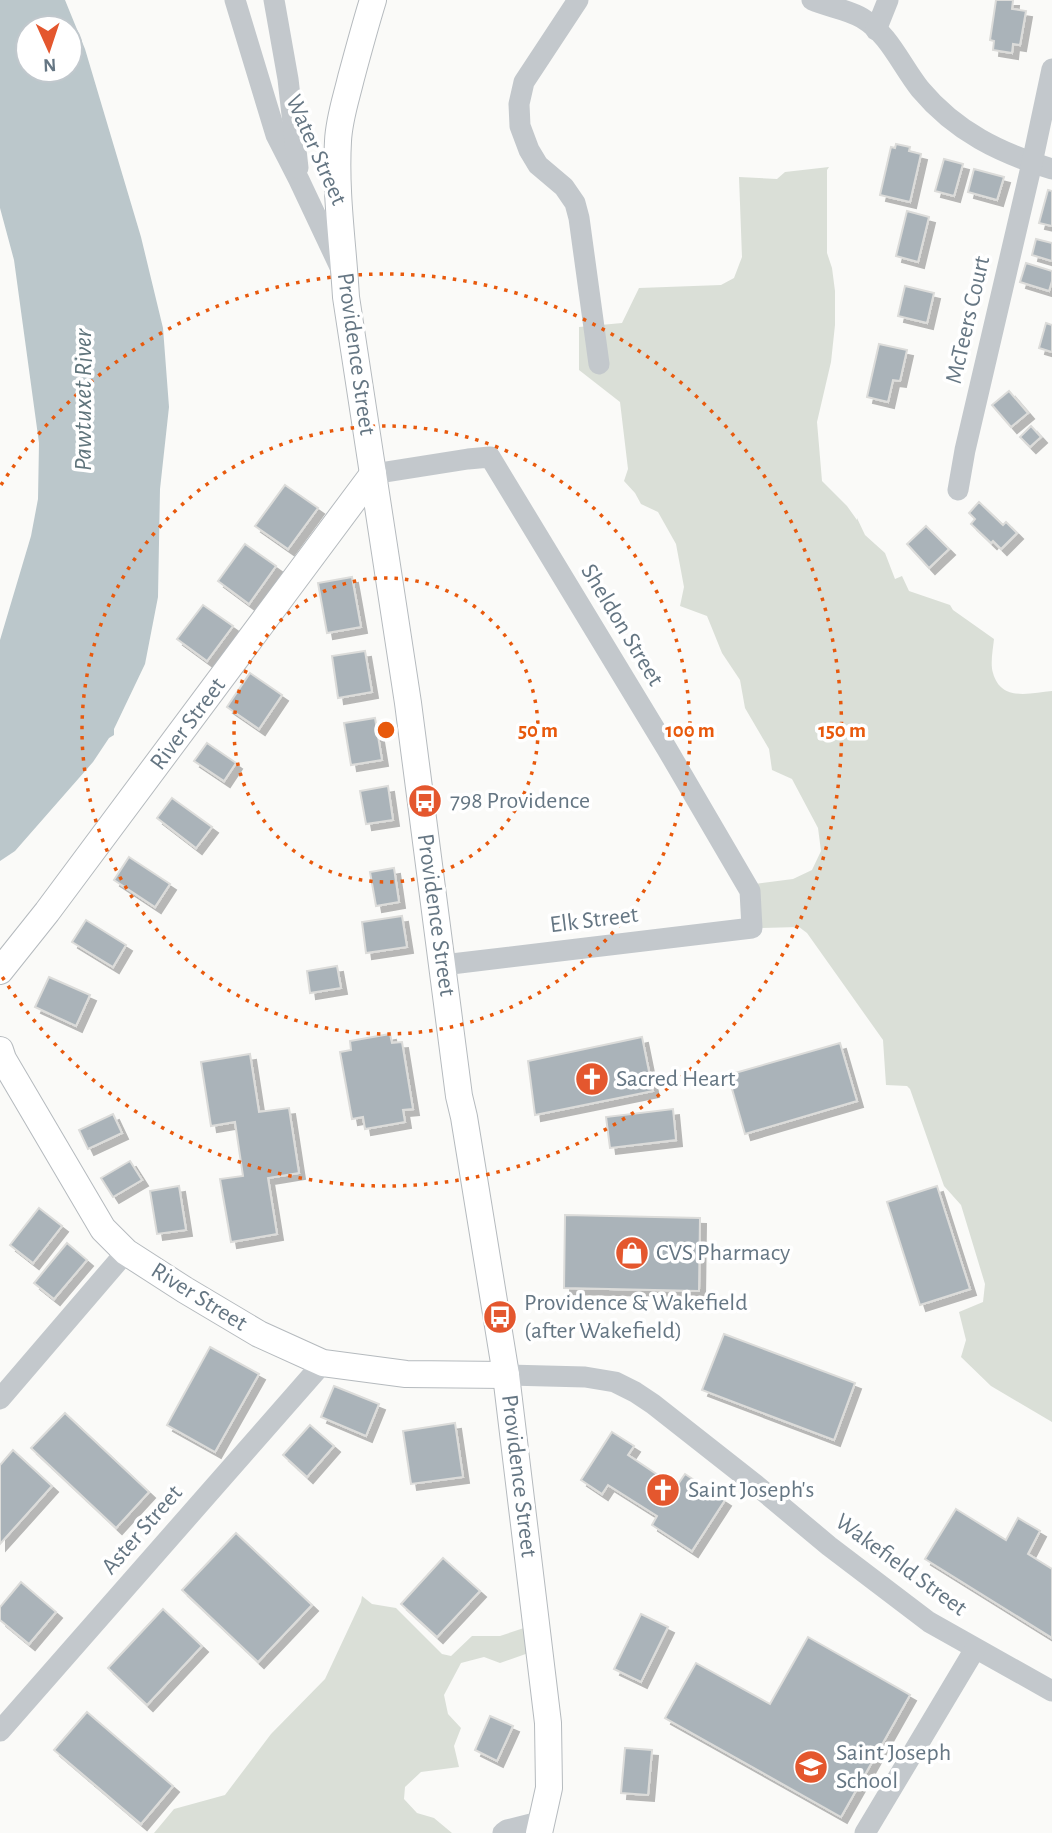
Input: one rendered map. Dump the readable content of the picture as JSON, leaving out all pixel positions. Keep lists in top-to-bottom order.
{
  "streets": {
    "main road": ["Providence Street", "River Street"],
    "street": [
      "Water Street",
      "McTeers Court",
      "Sheldon Street",
      "Elk Street",
      "Aster Street",
      "Wakefield Street"
    ]
  },
  "crossings": [
    ["Water Street", "Providence Street"],
    ["Providence Street", "Sheldon Street"],
    ["Providence Street", "River Street"],
    ["Providence Street", "Elk Street"],
    ["Providence Street", "Wakefield Street"],
    ["Sheldon Street", "River Street"],
    ["Sheldon Street", "Elk Street"],
    ["River Street", "Aster Street"],
    ["River Street", "Wakefield Street"]
  ],
  "water": ["Pawtuxet River"],
  "places": {
    "bus stop": ["798 Providence", "Providence & Wakefield (after Wakefield)"],
    "church": ["Sacred Heart", "Saint Joseph's"],
    "shop": ["CVS Pharmacy"],
    "school or university": ["Saint Joseph School"]
  },
  "north": "bottom",
  "rings": ["50 m", "100 m", "150 m"]
}
